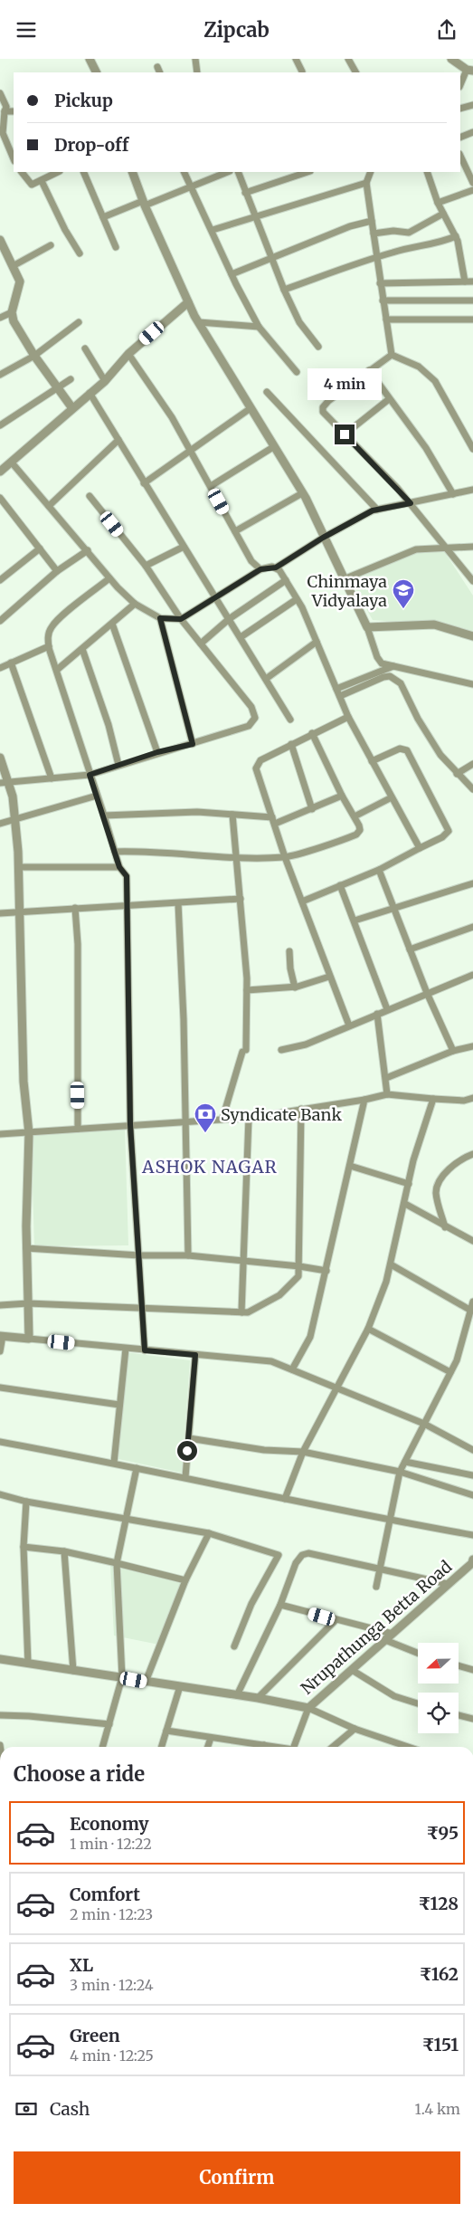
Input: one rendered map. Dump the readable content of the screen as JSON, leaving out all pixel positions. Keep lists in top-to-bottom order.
{
  "streets": {
    "street": ["Nrupathunga Betta Road"]
  },
  "districts": ["ASHOK NAGAR"],
  "places": {
    "school or university": ["Chinmaya Vidyalaya"],
    "bank": ["Syndicate Bank"]
  },
  "north": "left",
  "page": {
    "header": "Zipcab",
    "banner": ["Pickup", "Drop-off"],
    "bubble": "4 min",
    "heading": "Choose a ride",
    "list": [
      {
        "name": "Economy",
        "note": "1 min · 12:22",
        "value": "₹95"
      },
      {
        "name": "Comfort",
        "note": "2 min · 12:23",
        "value": "₹128"
      },
      {
        "name": "XL",
        "note": "3 min · 12:24",
        "value": "₹162"
      },
      {
        "name": "Green",
        "note": "4 min · 12:25",
        "value": "₹151"
      }
    ],
    "pay": ["Cash", "1.4 km"],
    "buttons": "Confirm"
  }
}
